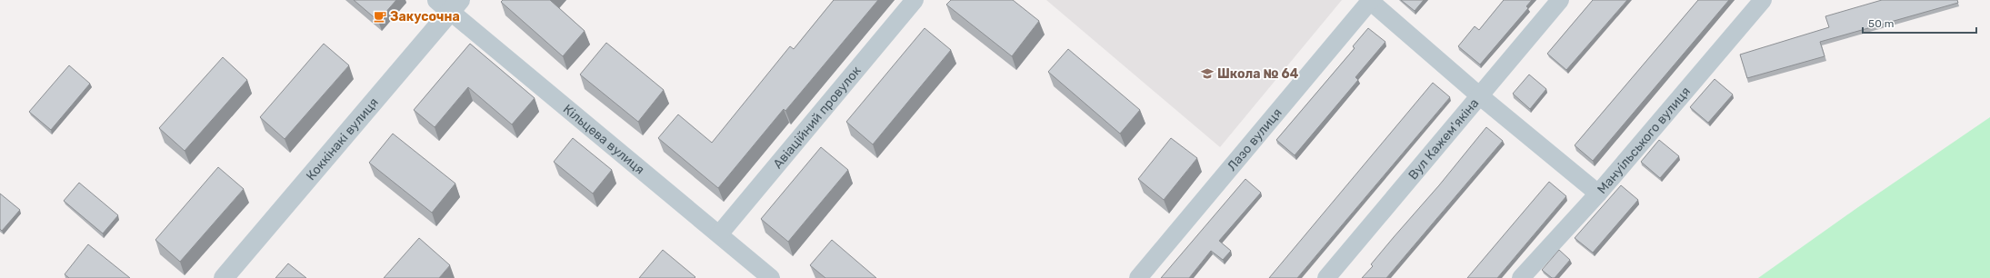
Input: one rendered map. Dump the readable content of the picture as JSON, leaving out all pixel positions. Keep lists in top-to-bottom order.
{
  "streets": {
    "street": [
      "Авіаційний провулок",
      "Коккінакі вулиця",
      "Кільцева вулиця",
      "Лазо вулиця",
      "Вул Кажем'якіна",
      "Мануільського вулиця"
    ]
  },
  "crossings": [
    ["Авіаційний провулок", "Кільцева вулиця"],
    ["Коккінакі вулиця", "Кільцева вулиця"]
  ],
  "places": {
    "cafe": ["Закусочна"],
    "school or university": ["Школа № 64"]
  },
  "scale_bar": "50 m"
}
